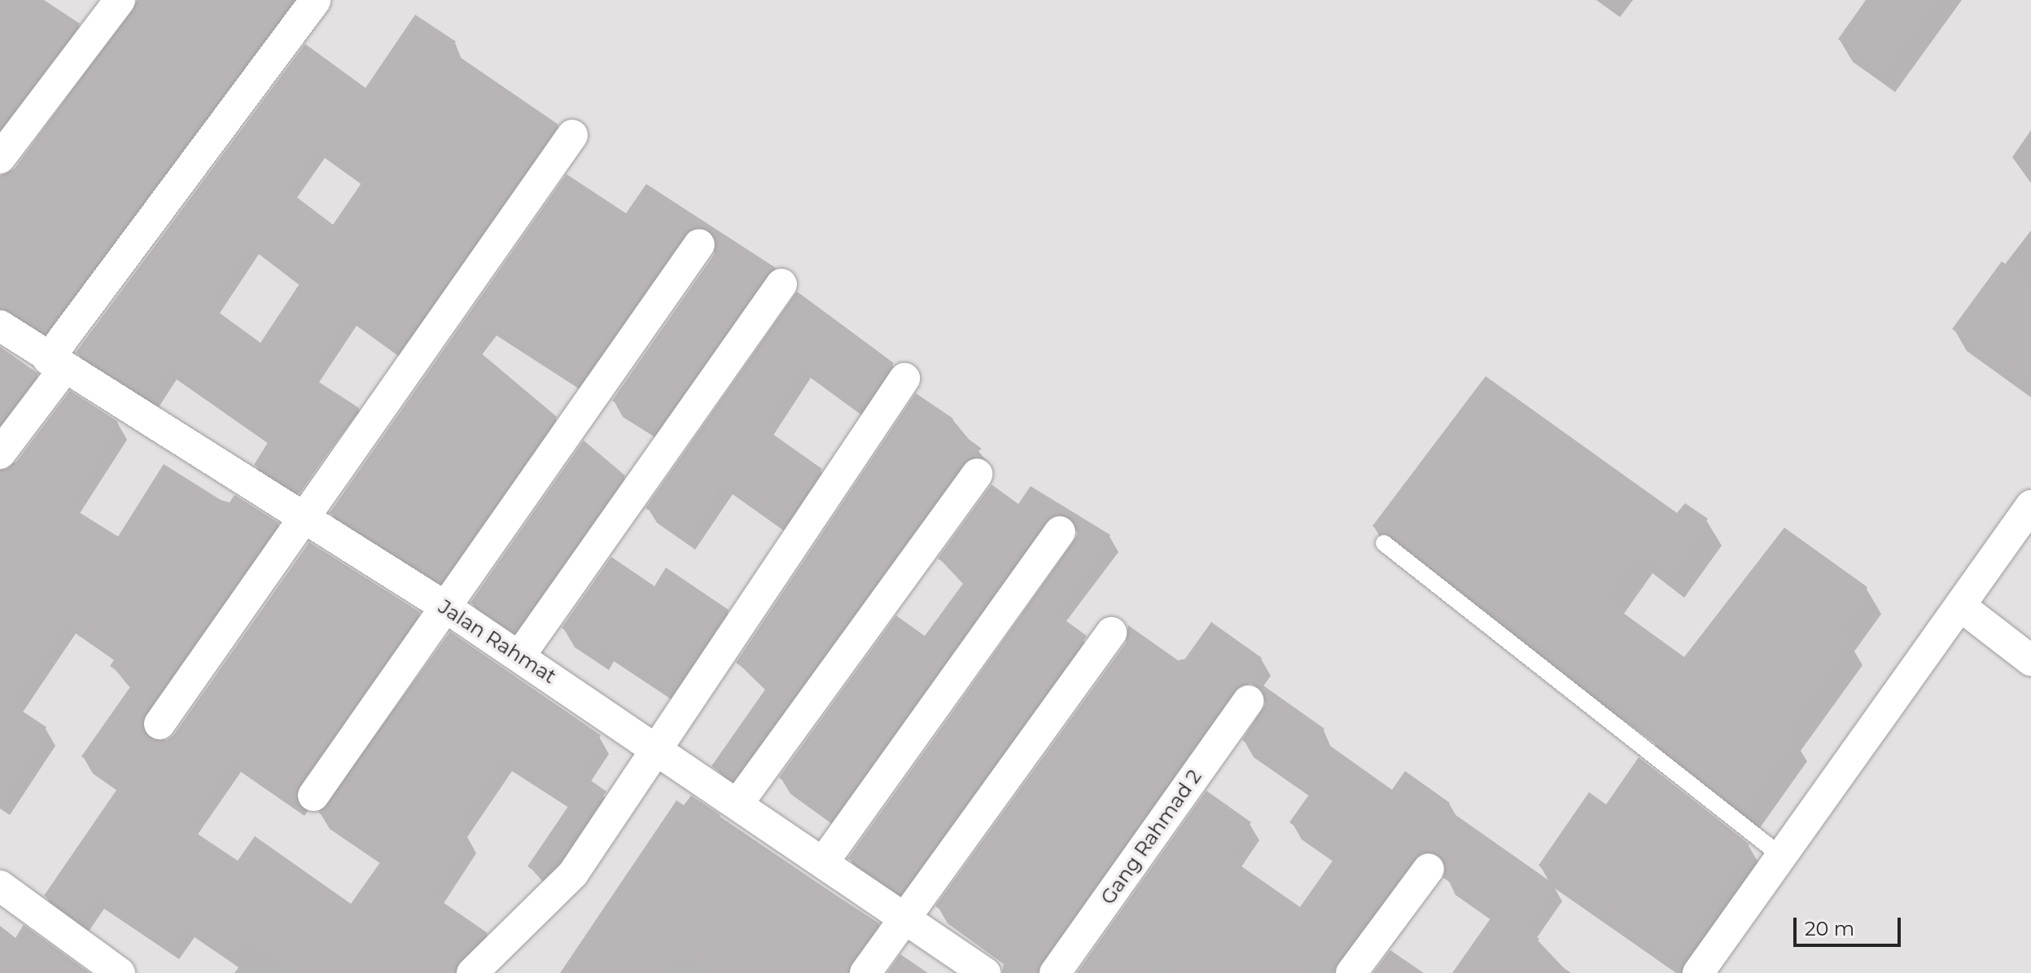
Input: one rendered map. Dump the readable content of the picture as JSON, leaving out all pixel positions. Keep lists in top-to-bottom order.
{
  "streets": {
    "street": ["Jalan Rahmat", "Gang Rahmad 2"]
  },
  "scale_bar": "20 m"
}
